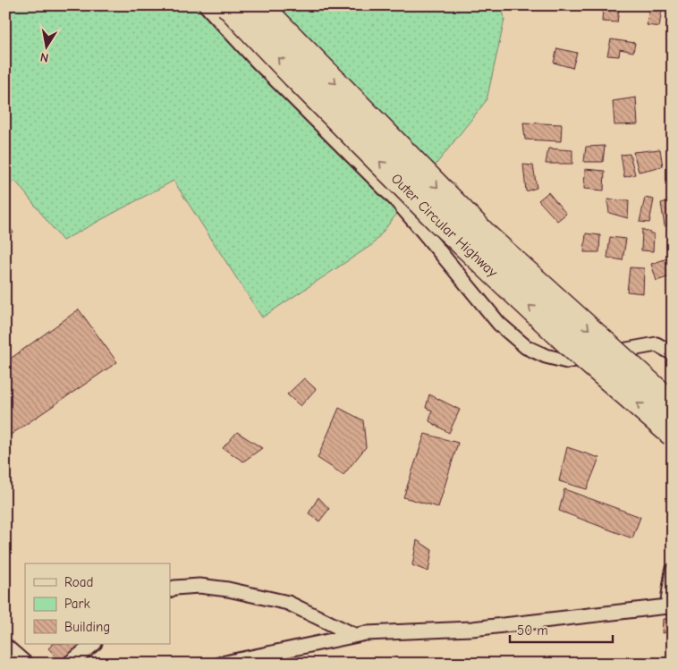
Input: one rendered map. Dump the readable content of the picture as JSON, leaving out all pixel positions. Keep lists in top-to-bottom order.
{
  "streets": {
    "highway": ["Outer Circular Highway"]
  },
  "legend": ["Road", "Park", "Building"],
  "scale_bar": "50 m",
  "north": "bottom"
}
